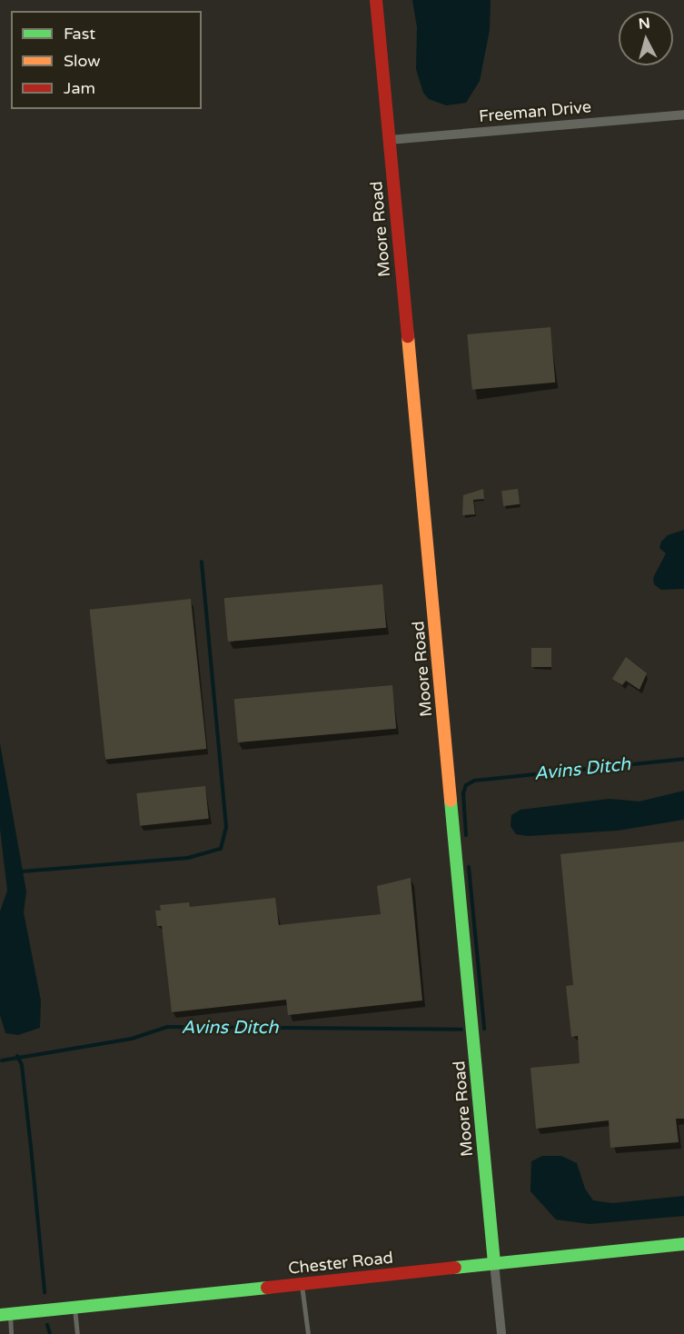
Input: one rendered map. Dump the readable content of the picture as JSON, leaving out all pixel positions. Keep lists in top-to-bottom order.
{
  "streets": {
    "street": ["Freeman Drive", "Moore Road", "Chester Road"]
  },
  "crossings": [
    ["Freeman Drive", "Moore Road"],
    ["Moore Road", "Chester Road"]
  ],
  "water": ["Avins Ditch"],
  "legend": ["Fast", "Slow", "Jam"],
  "north": "top"
}
